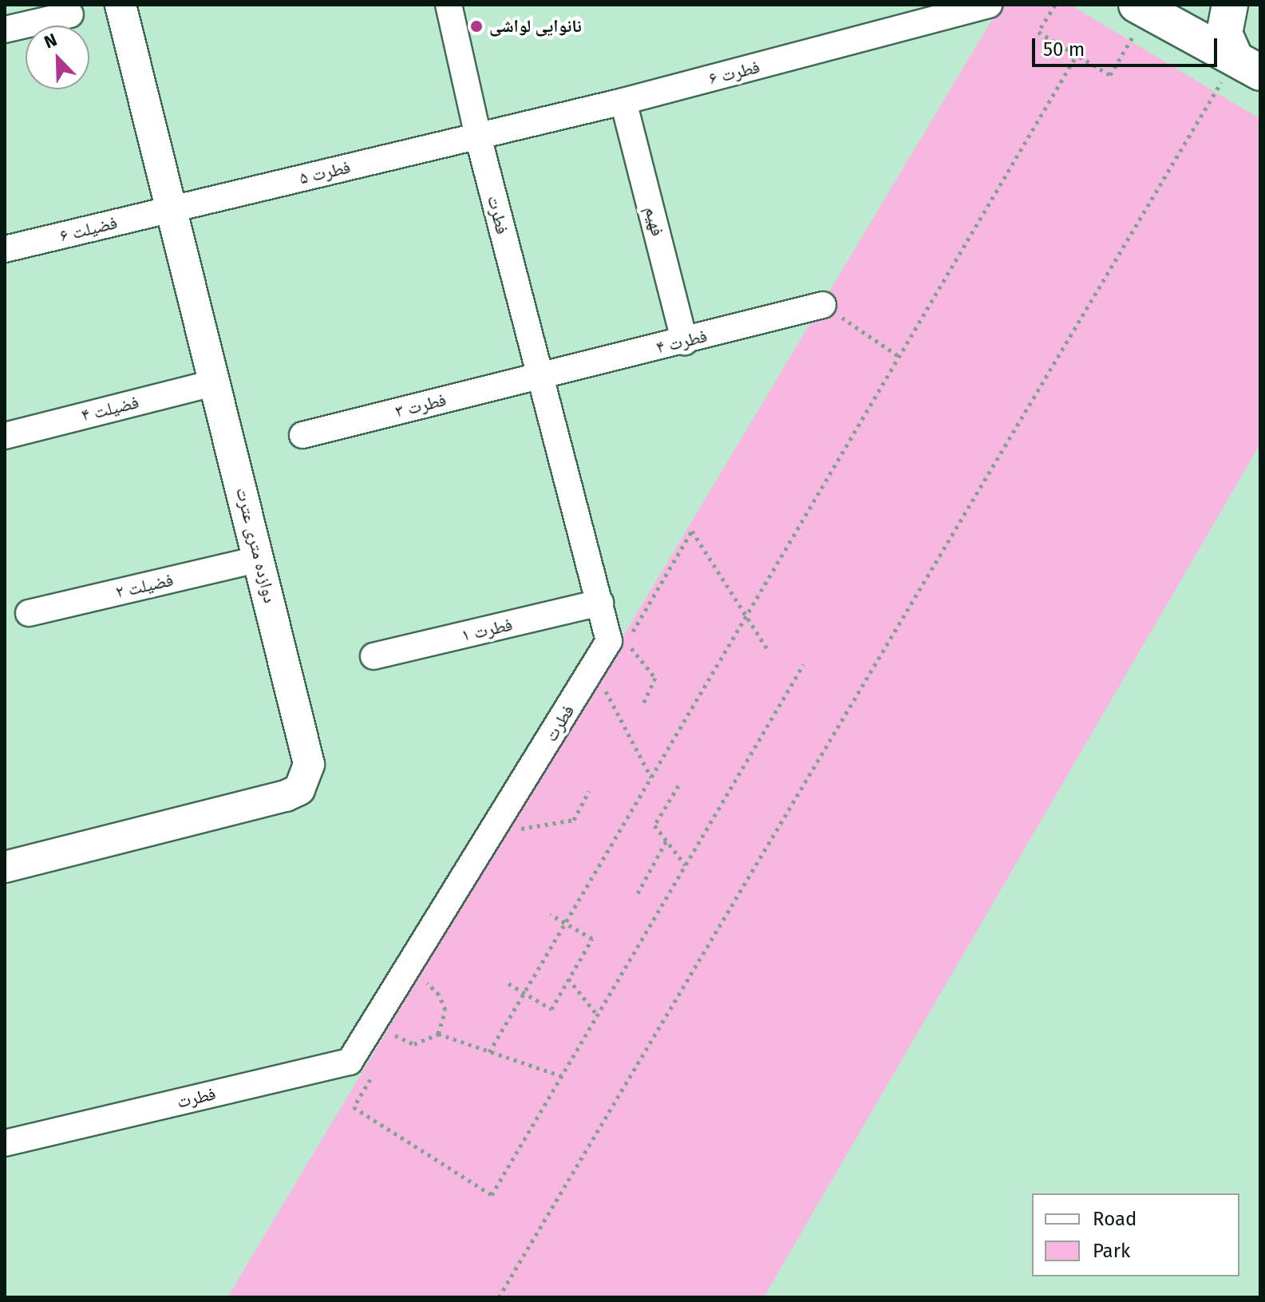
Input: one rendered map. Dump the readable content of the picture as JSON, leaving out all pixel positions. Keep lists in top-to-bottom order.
{
  "streets": {
    "street": [
      "فطرت ۶",
      "فطرت ۵",
      "فطرت",
      "فهیم",
      "فضیلت ۶",
      "فطرت ۴",
      "فطرت ۳",
      "فضیلت ۴",
      "دوازده متری عترت",
      "فضیلت ۲",
      "فطرت ۱"
    ]
  },
  "crossings": [
    ["فطرت ۶", "فطرت ۵"],
    ["فطرت ۶", "فطرت"],
    ["فطرت ۶", "فهیم"],
    ["فطرت ۵", "فطرت"],
    ["فطرت ۵", "فضیلت ۶"],
    ["فطرت ۵", "دوازده متری عترت"],
    ["فطرت", "فطرت ۴"],
    ["فطرت", "فطرت ۳"],
    ["فطرت", "فطرت ۱"],
    ["فهیم", "فطرت ۴"],
    ["فضیلت ۶", "دوازده متری عترت"],
    ["فطرت ۴", "فطرت ۳"],
    ["فضیلت ۴", "دوازده متری عترت"],
    ["دوازده متری عترت", "فضیلت ۲"]
  ],
  "places": ["نانوایی لواشی"],
  "legend": ["Road", "Park"],
  "scale_bar": "50 m",
  "north": "top left"
}
